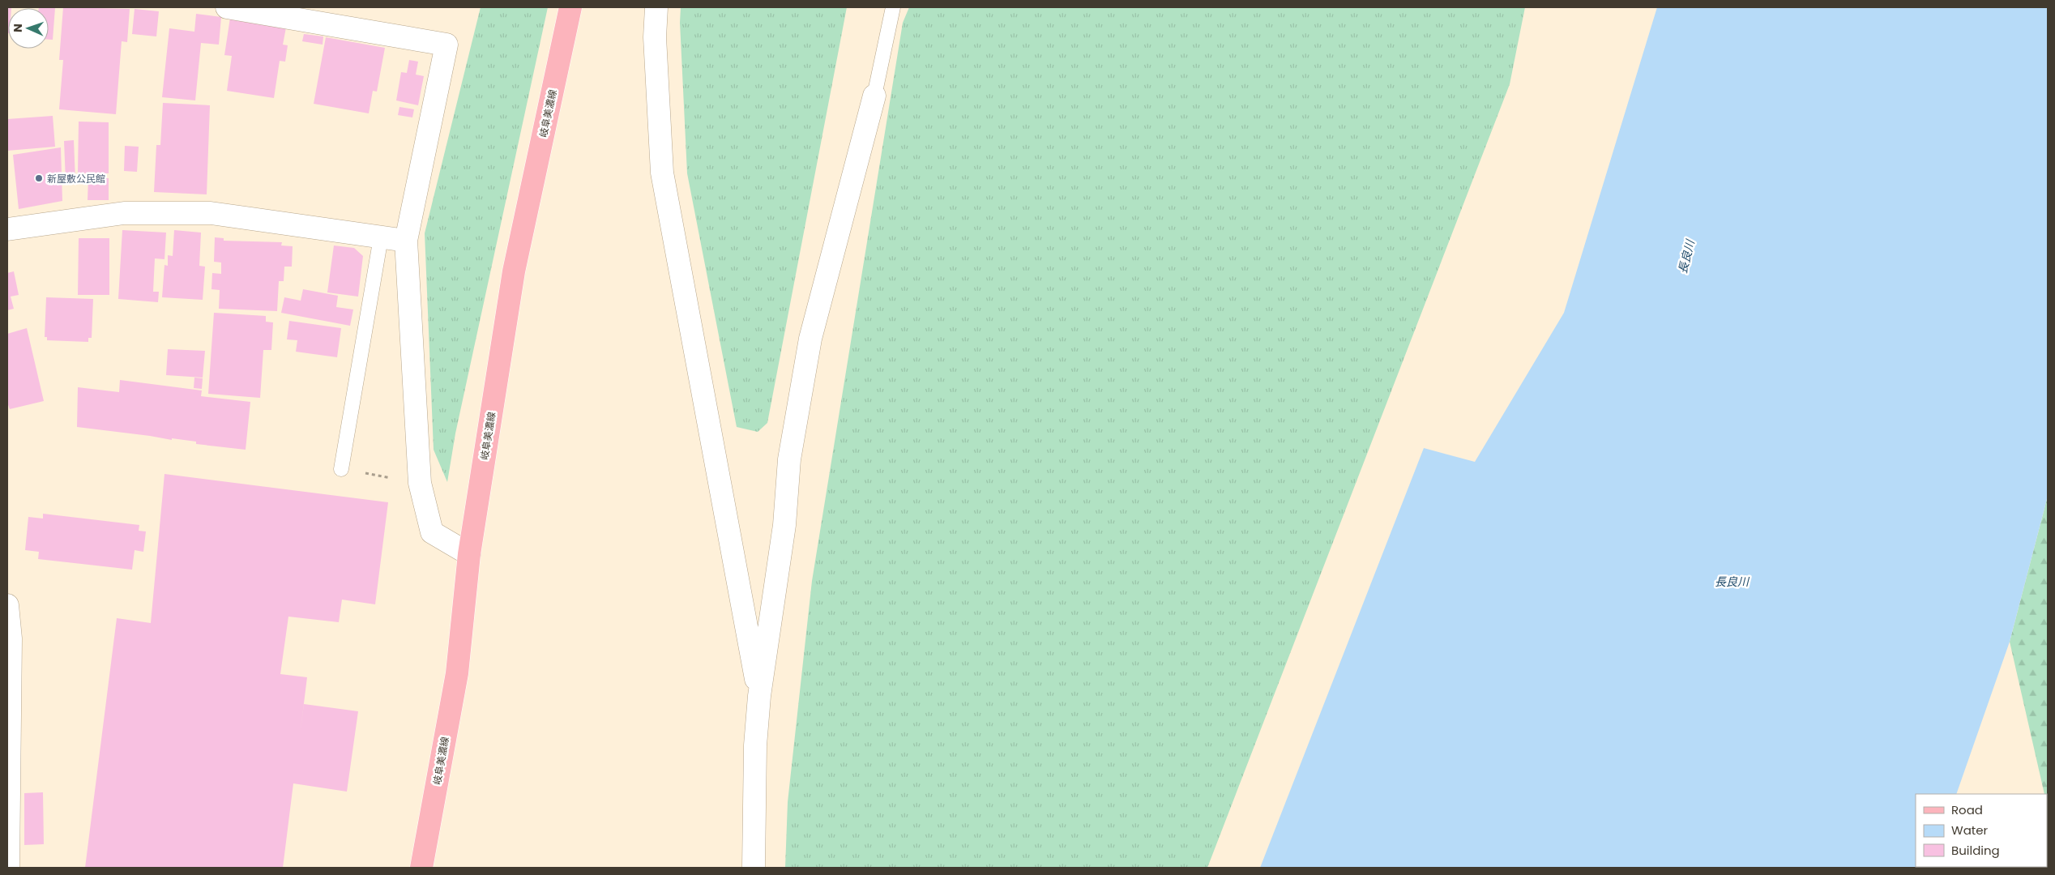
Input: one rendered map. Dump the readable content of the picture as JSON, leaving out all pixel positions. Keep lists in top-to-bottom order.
{
  "streets": {
    "main road": ["岐阜美濃線"]
  },
  "water": ["長良川"],
  "places": ["新屋敷公民館"],
  "legend": ["Road", "Water", "Building"],
  "north": "left"
}
